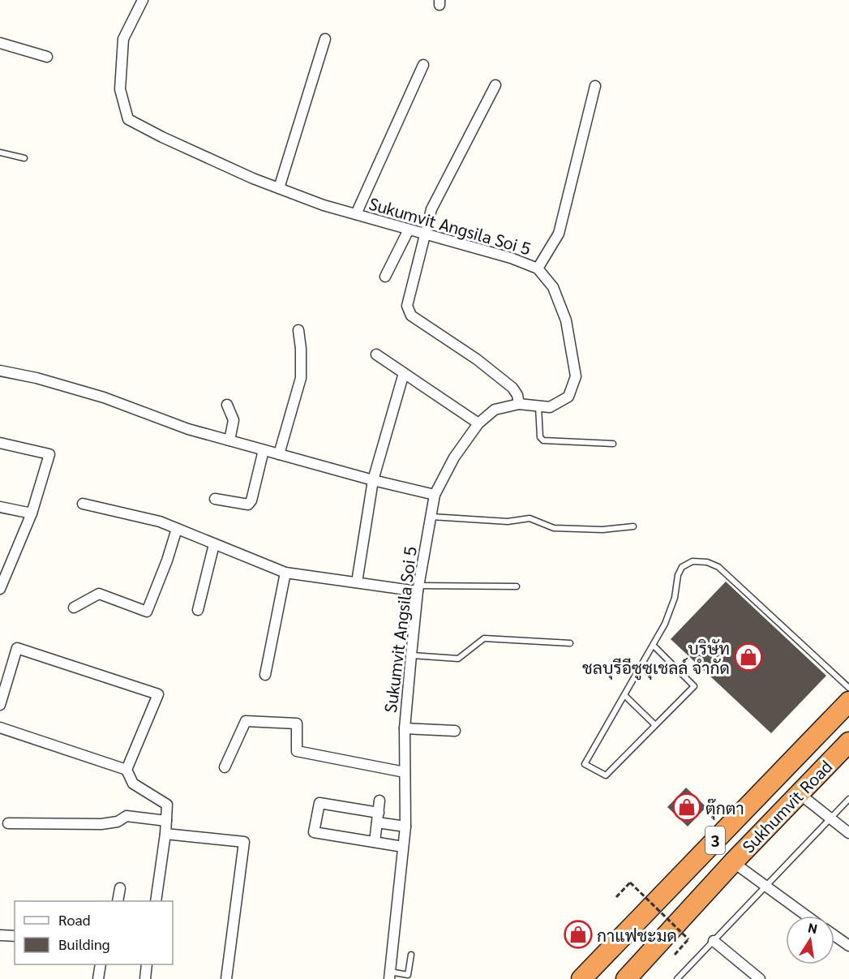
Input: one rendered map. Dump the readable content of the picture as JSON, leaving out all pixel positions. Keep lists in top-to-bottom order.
{
  "streets": {
    "highway": ["Sukhumvit Road", "3"],
    "street": ["Sukumvit Angsila Soi 5"]
  },
  "places": {
    "shop": ["บริษัท ชลบุรีอีซูซุเชลล์ จำกัด", "ตุ๊กตา", "กาแฟชะมด"]
  },
  "legend": ["Road", "Building"],
  "north": "top"
}
